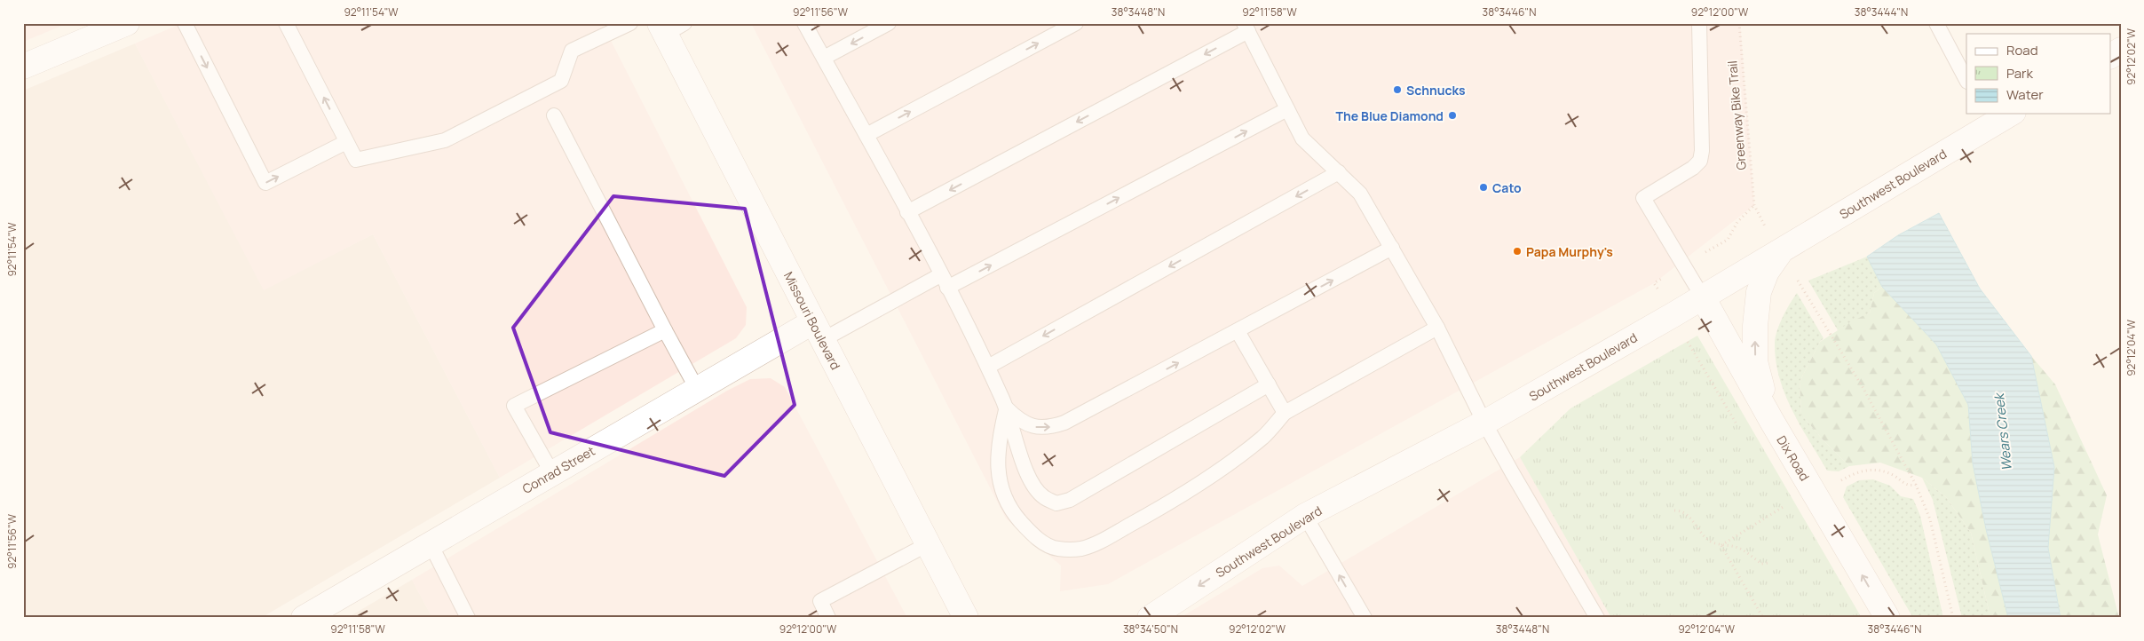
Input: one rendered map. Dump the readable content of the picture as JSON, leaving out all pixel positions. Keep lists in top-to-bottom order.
{
  "streets": {
    "main road": [
      "Southwest Boulevard",
      "Missouri Boulevard",
      "Dix Road",
      "Conrad Street"
    ],
    "path": ["Greenway Bike Trail"]
  },
  "crossings": [
    ["Southwest Boulevard", "Dix Road"],
    ["Missouri Boulevard", "Conrad Street"]
  ],
  "one_way": ["Dix Road"],
  "water": ["Wears Creek"],
  "places": [
    "Schnucks",
    "The Blue Diamond",
    "Cato",
    "Papa Murphy's"
  ],
  "legend": ["Road", "Park", "Water"],
  "coordinates": [
    "92°11'54\"W",
    "92°11'56\"W",
    "38°34'48\"N",
    "92°11'58\"W",
    "38°34'46\"N",
    "92°12'00\"W",
    "38°34'44\"N",
    "92°12'02\"W",
    "92°12'04\"W",
    "38°34'50\"N"
  ]
}
